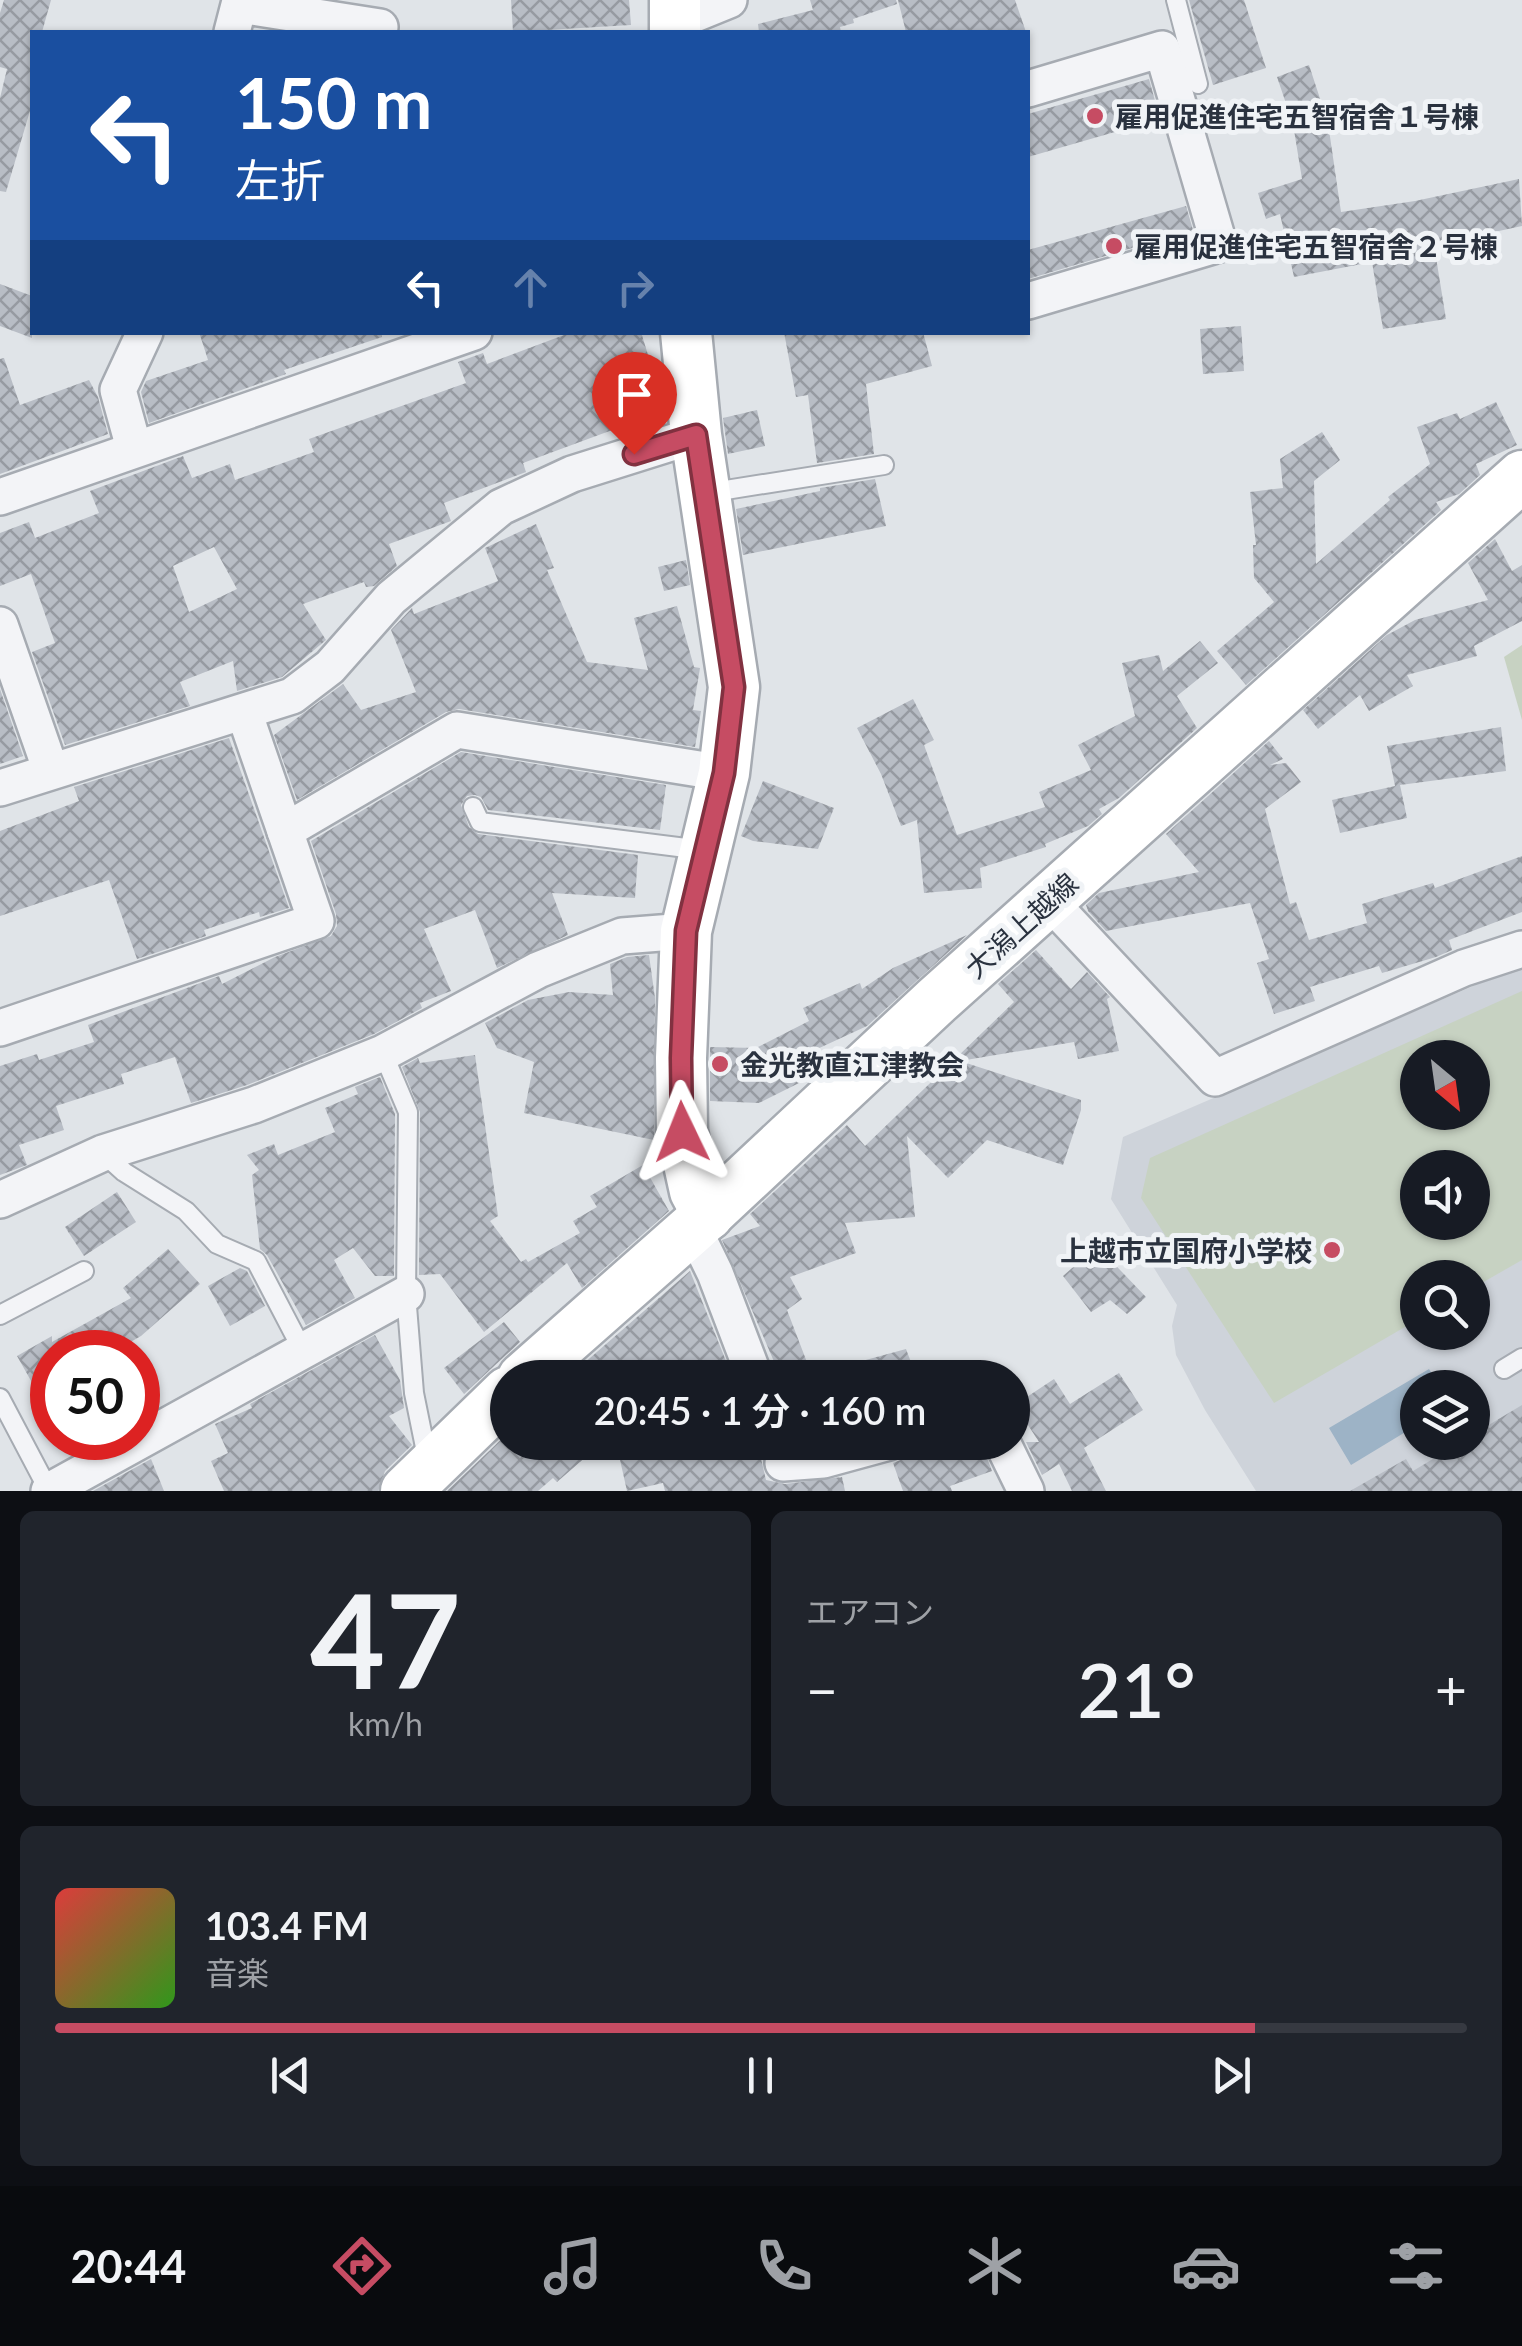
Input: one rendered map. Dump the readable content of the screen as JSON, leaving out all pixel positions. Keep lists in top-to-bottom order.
{
  "streets": {
    "main road": ["大潟上越線"]
  },
  "places": [
    "雇用促進住宅五智宿舎１号棟",
    "雇用促進住宅五智宿舎２号棟",
    "金光教直江津教会",
    "上越市立国府小学校"
  ],
  "north": "bottom right",
  "page": {
    "turn": ["150 m", "左折"],
    "limit": "50",
    "trip": "20:45 · 1 分 · 160 m",
    "tile": [
      ["47", "km/h"],
      "エアコン"
    ],
    "heat": ["−", "21°", "+"],
    "song": ["103.4 FM", "音楽"],
    "tabs": "20:44"
  }
}
